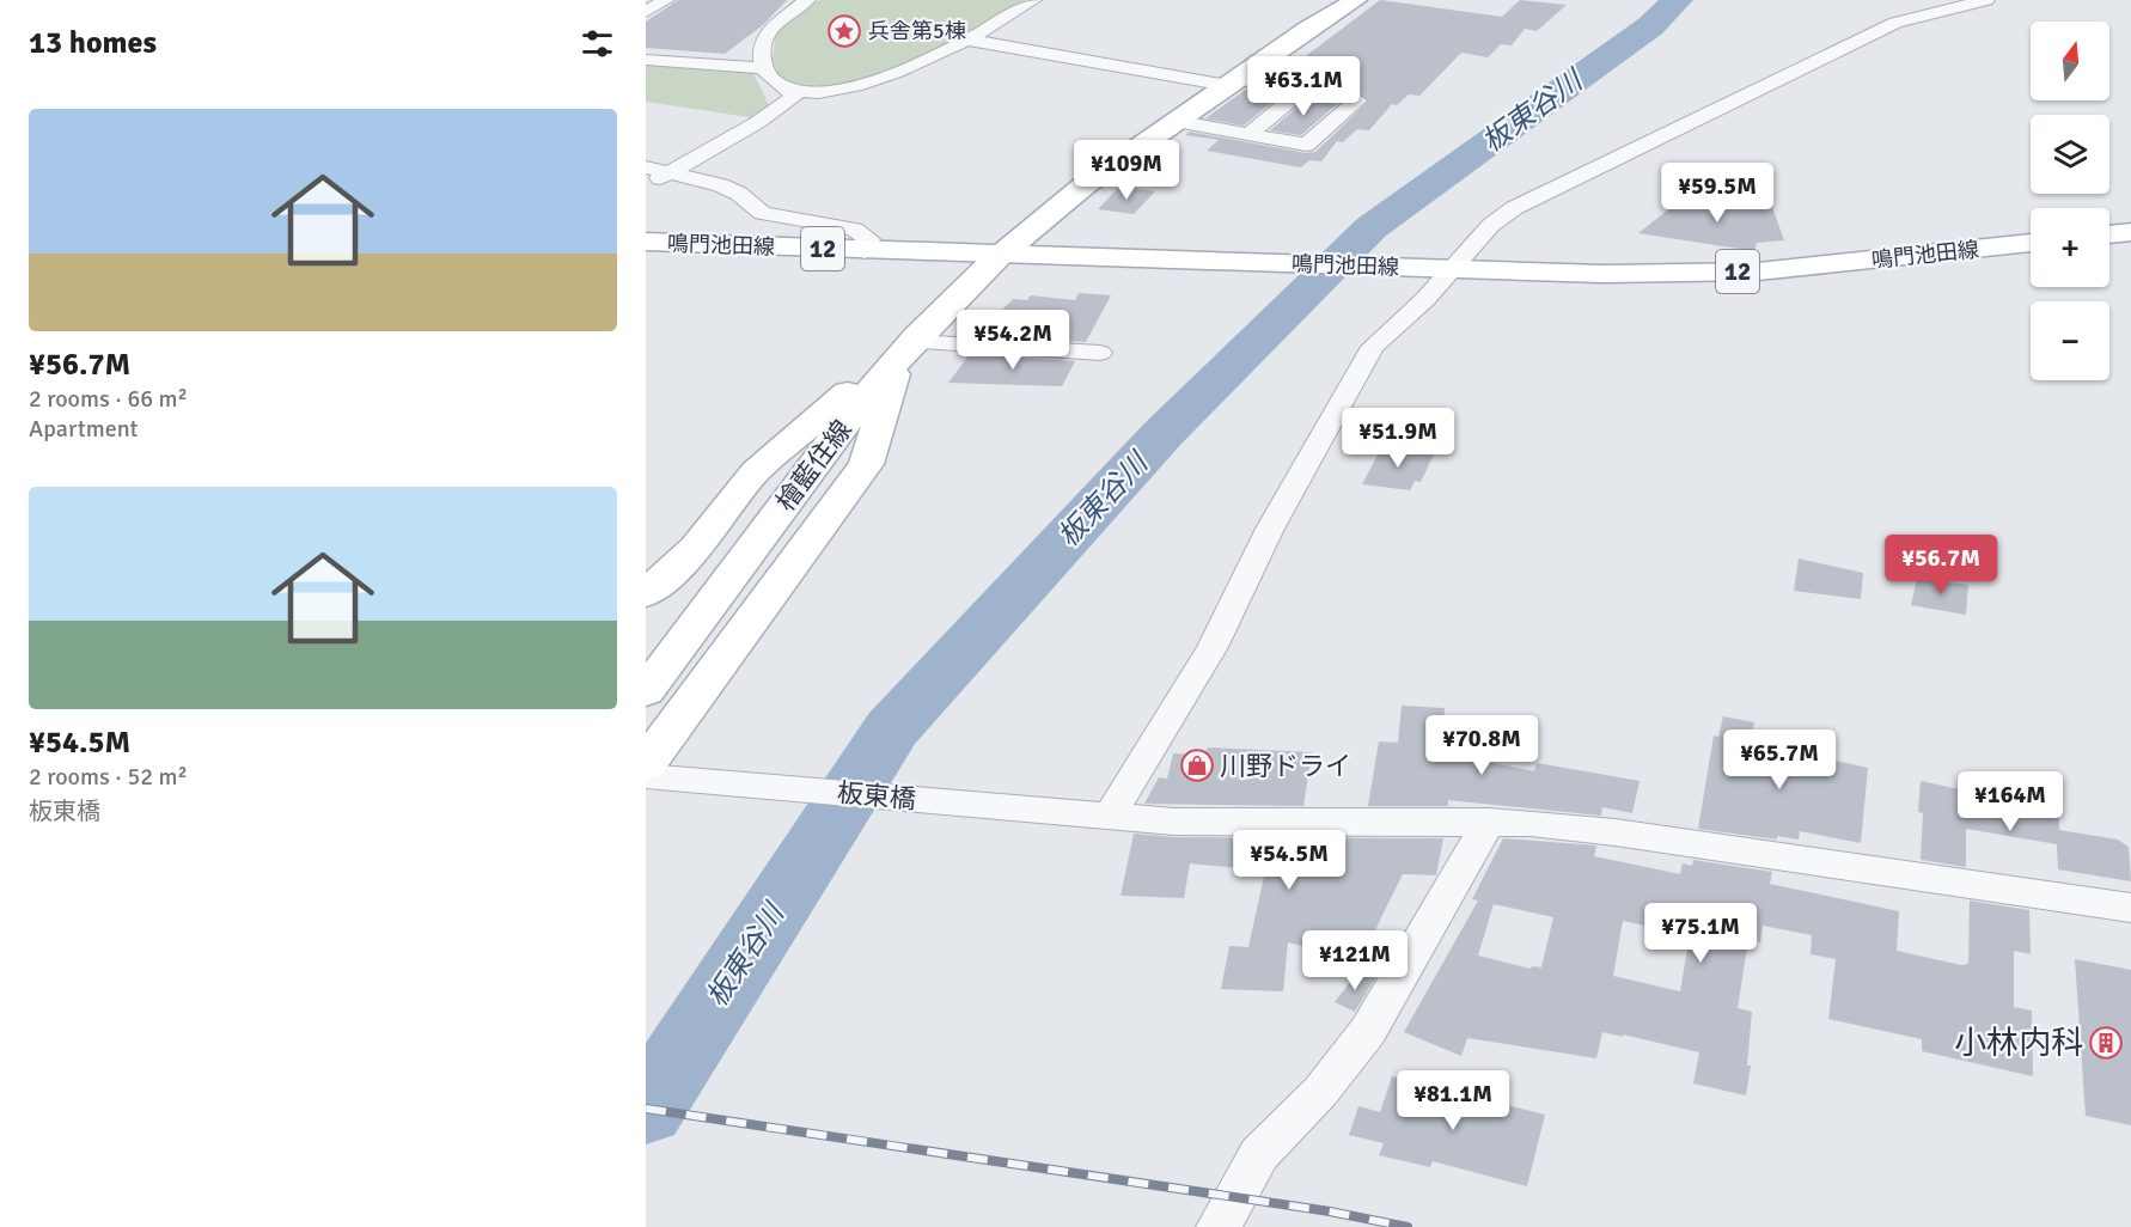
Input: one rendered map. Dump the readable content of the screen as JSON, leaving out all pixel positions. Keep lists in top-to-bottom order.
{
  "streets": {
    "main road": ["鳴門池田線", "12", "檜藍住線"],
    "street": ["板東橋"]
  },
  "crossings": [
    ["鳴門池田線", "檜藍住線"]
  ],
  "water": ["板東谷川"],
  "places": {
    "place": ["兵舎第5棟"],
    "shop": ["川野ドライ"],
    "building": ["小林内科"]
  },
  "north": "top",
  "page": {
    "heading": "13 homes",
    "map_buttons": ["+", "−"],
    "price": [
      "¥63.1M",
      "¥109M",
      "¥59.5M",
      "¥54.2M",
      "¥51.9M",
      "¥56.7M",
      "¥70.8M",
      "¥65.7M",
      "¥164M",
      "¥54.5M",
      "¥75.1M",
      "¥121M",
      "¥81.1M"
    ],
    "list": [
      {
        "name": "¥56.7M",
        "note": "2 rooms · 66 m² · Apartment"
      },
      {
        "name": "¥54.5M",
        "note": "2 rooms · 52 m² · 板東橋"
      }
    ]
  }
}
